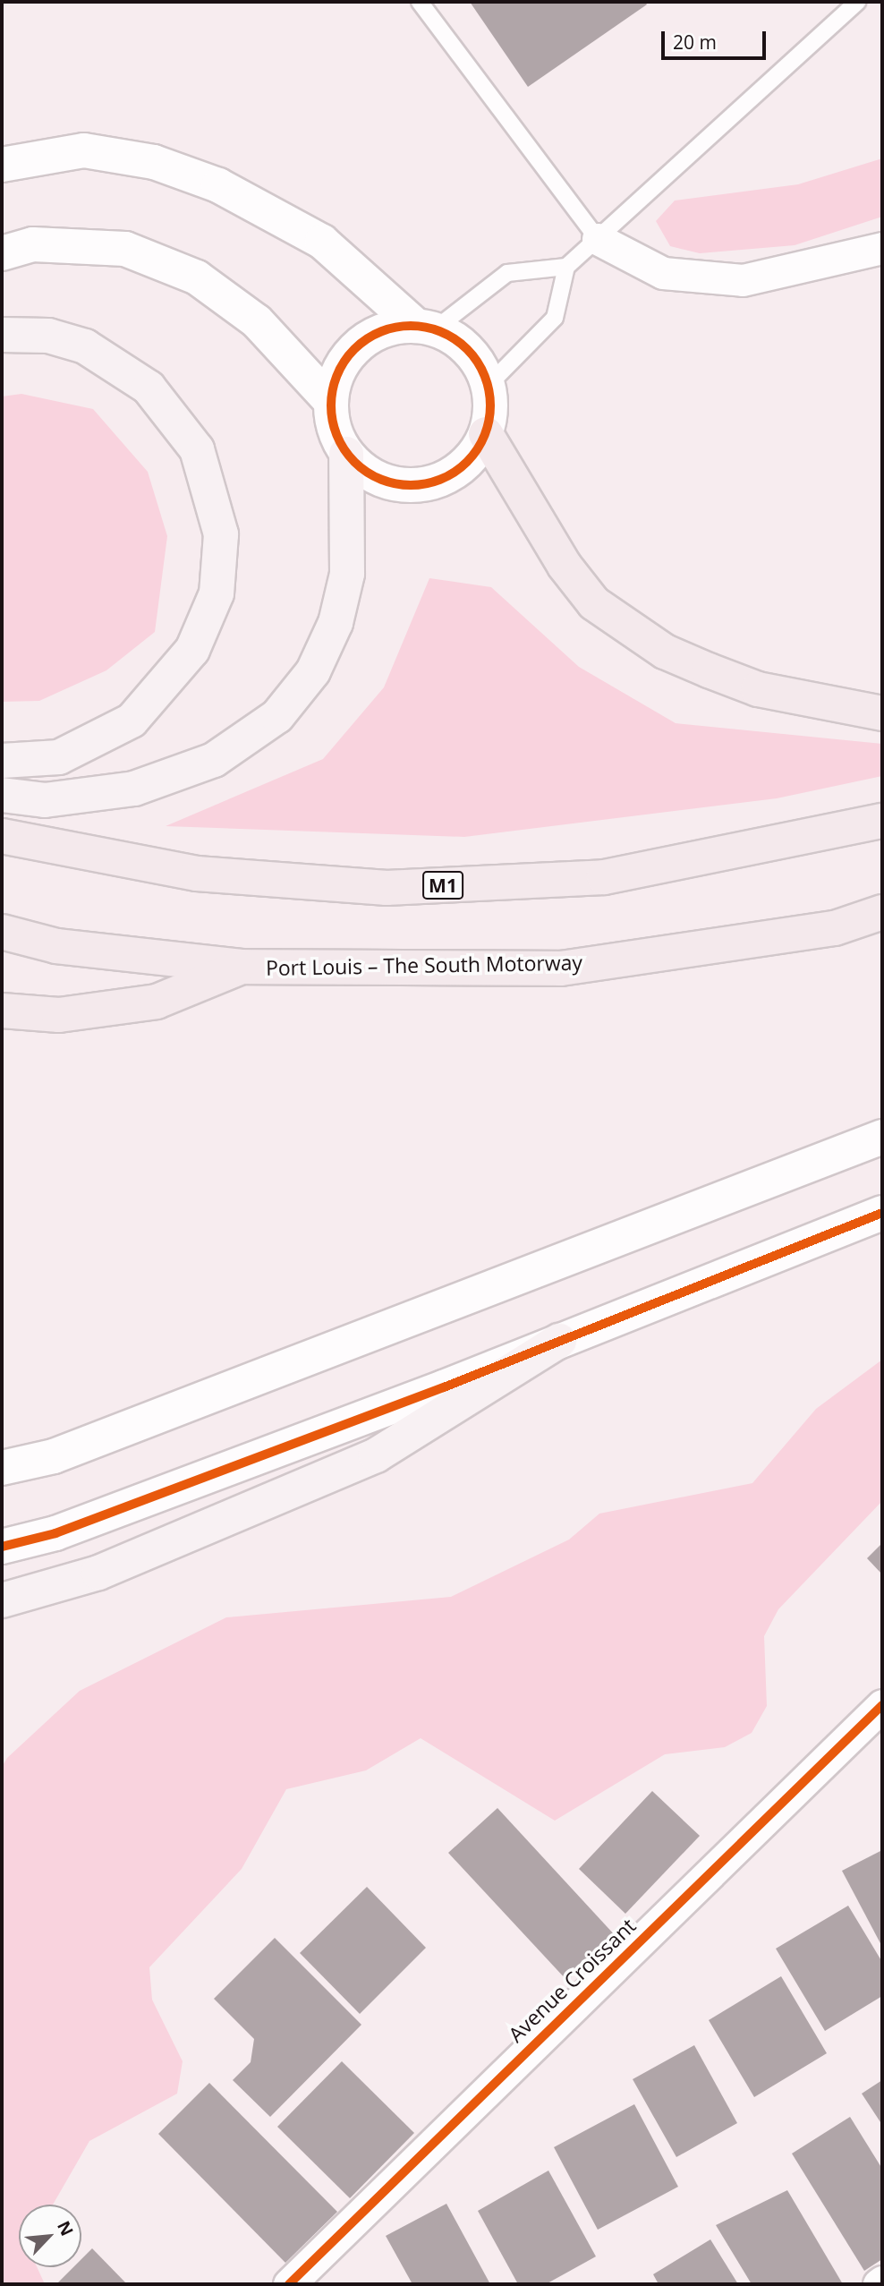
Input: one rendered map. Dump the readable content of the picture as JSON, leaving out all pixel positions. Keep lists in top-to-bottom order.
{
  "streets": {
    "highway": ["M1", "Port Louis – The South Motorway"],
    "street": ["Avenue Croissant"]
  },
  "scale_bar": "20 m",
  "north": "top right"
}
